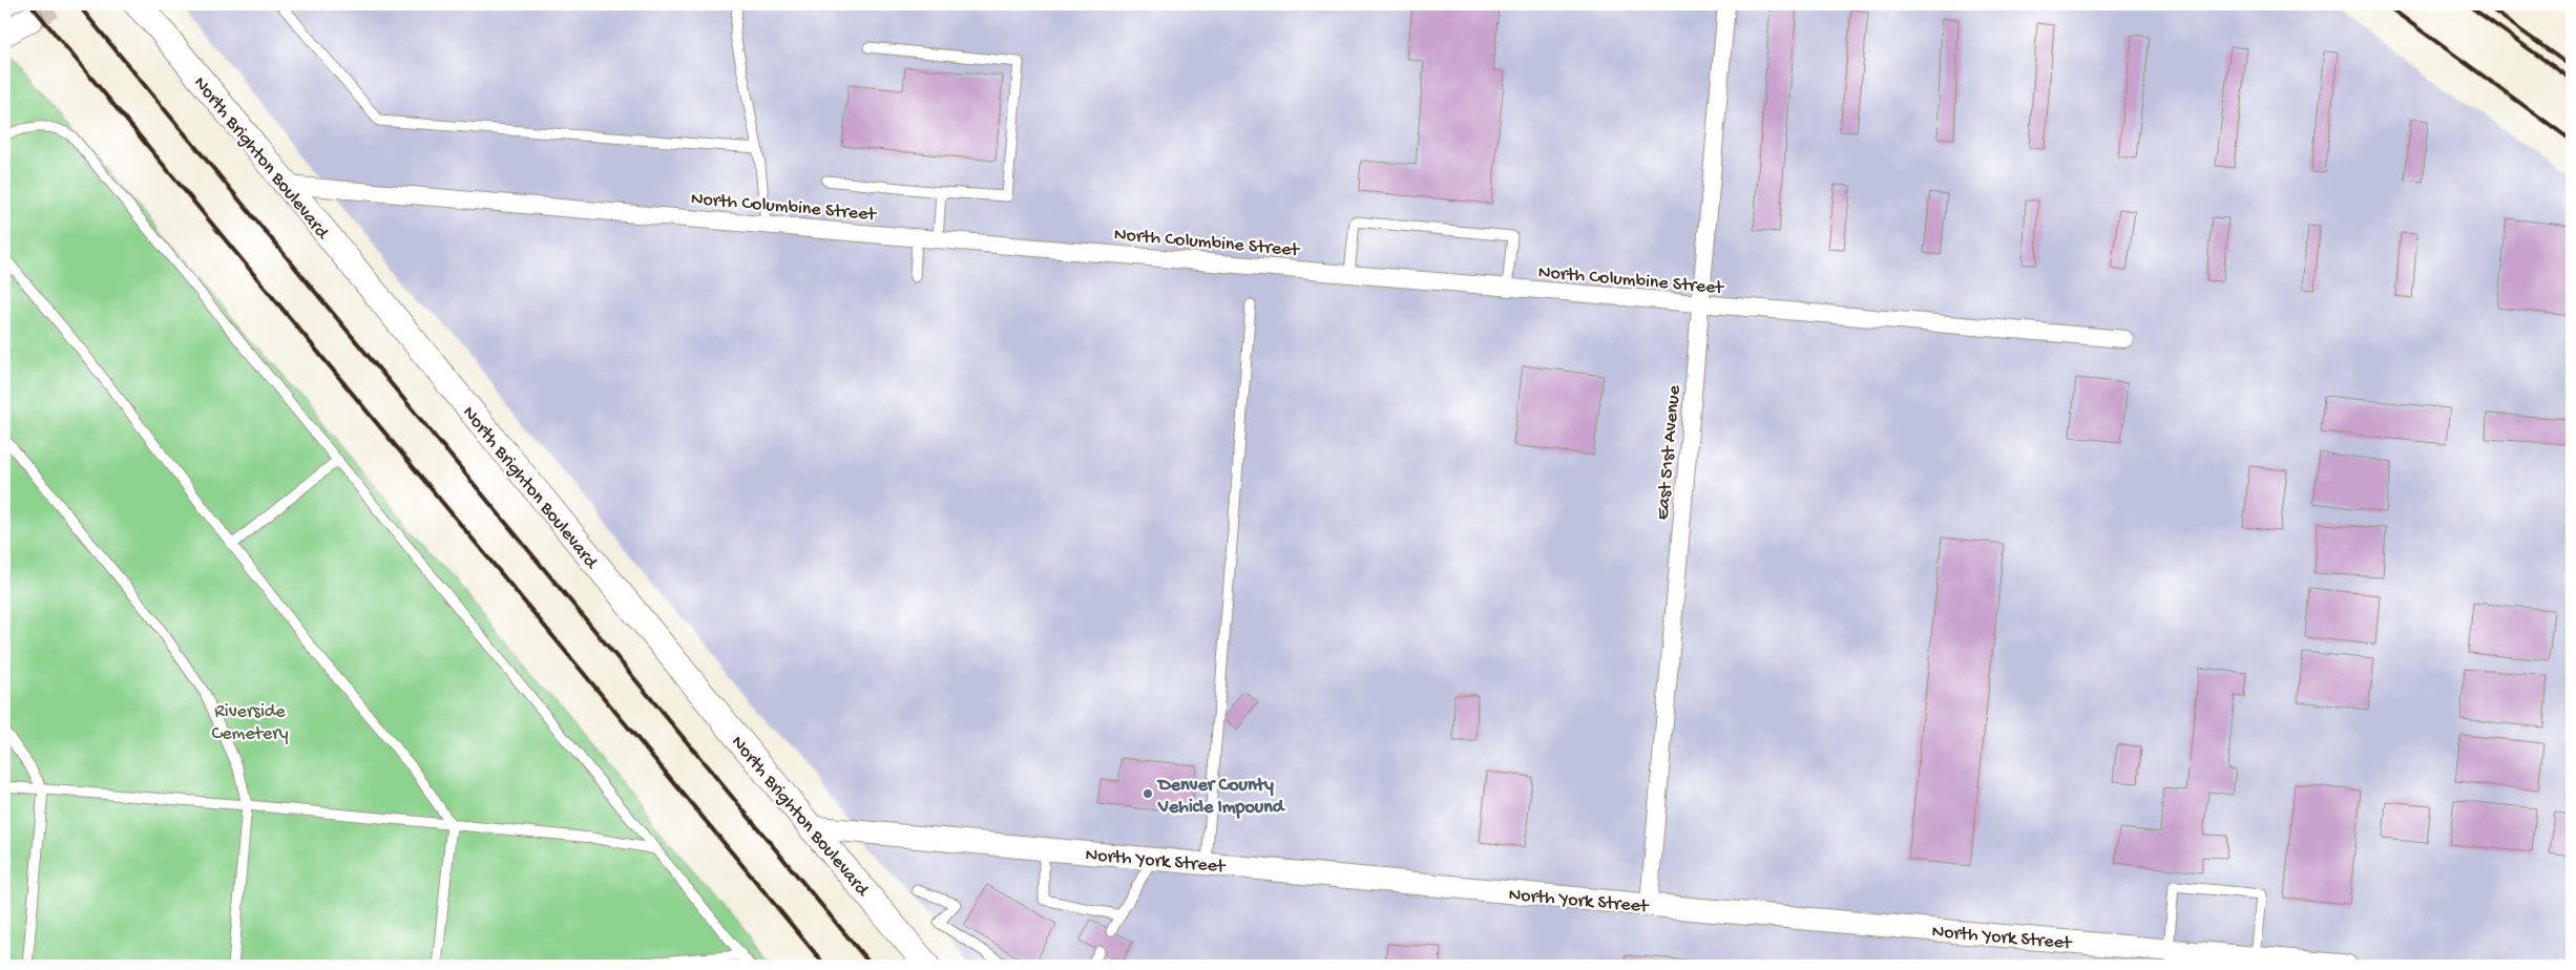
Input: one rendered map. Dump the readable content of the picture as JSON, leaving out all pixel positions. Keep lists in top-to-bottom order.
{
  "streets": {
    "main road": ["North Brighton Boulevard"],
    "street": ["North Columbine Street", "East 51st Avenue", "North York Street"]
  },
  "crossings": [
    ["North Brighton Boulevard", "North Columbine Street"],
    ["North Brighton Boulevard", "North York Street"],
    ["North Columbine Street", "East 51st Avenue"],
    ["East 51st Avenue", "North York Street"]
  ],
  "parks": ["Riverside Cemetery"],
  "places": ["Denver County Vehicle Impound"]
}
